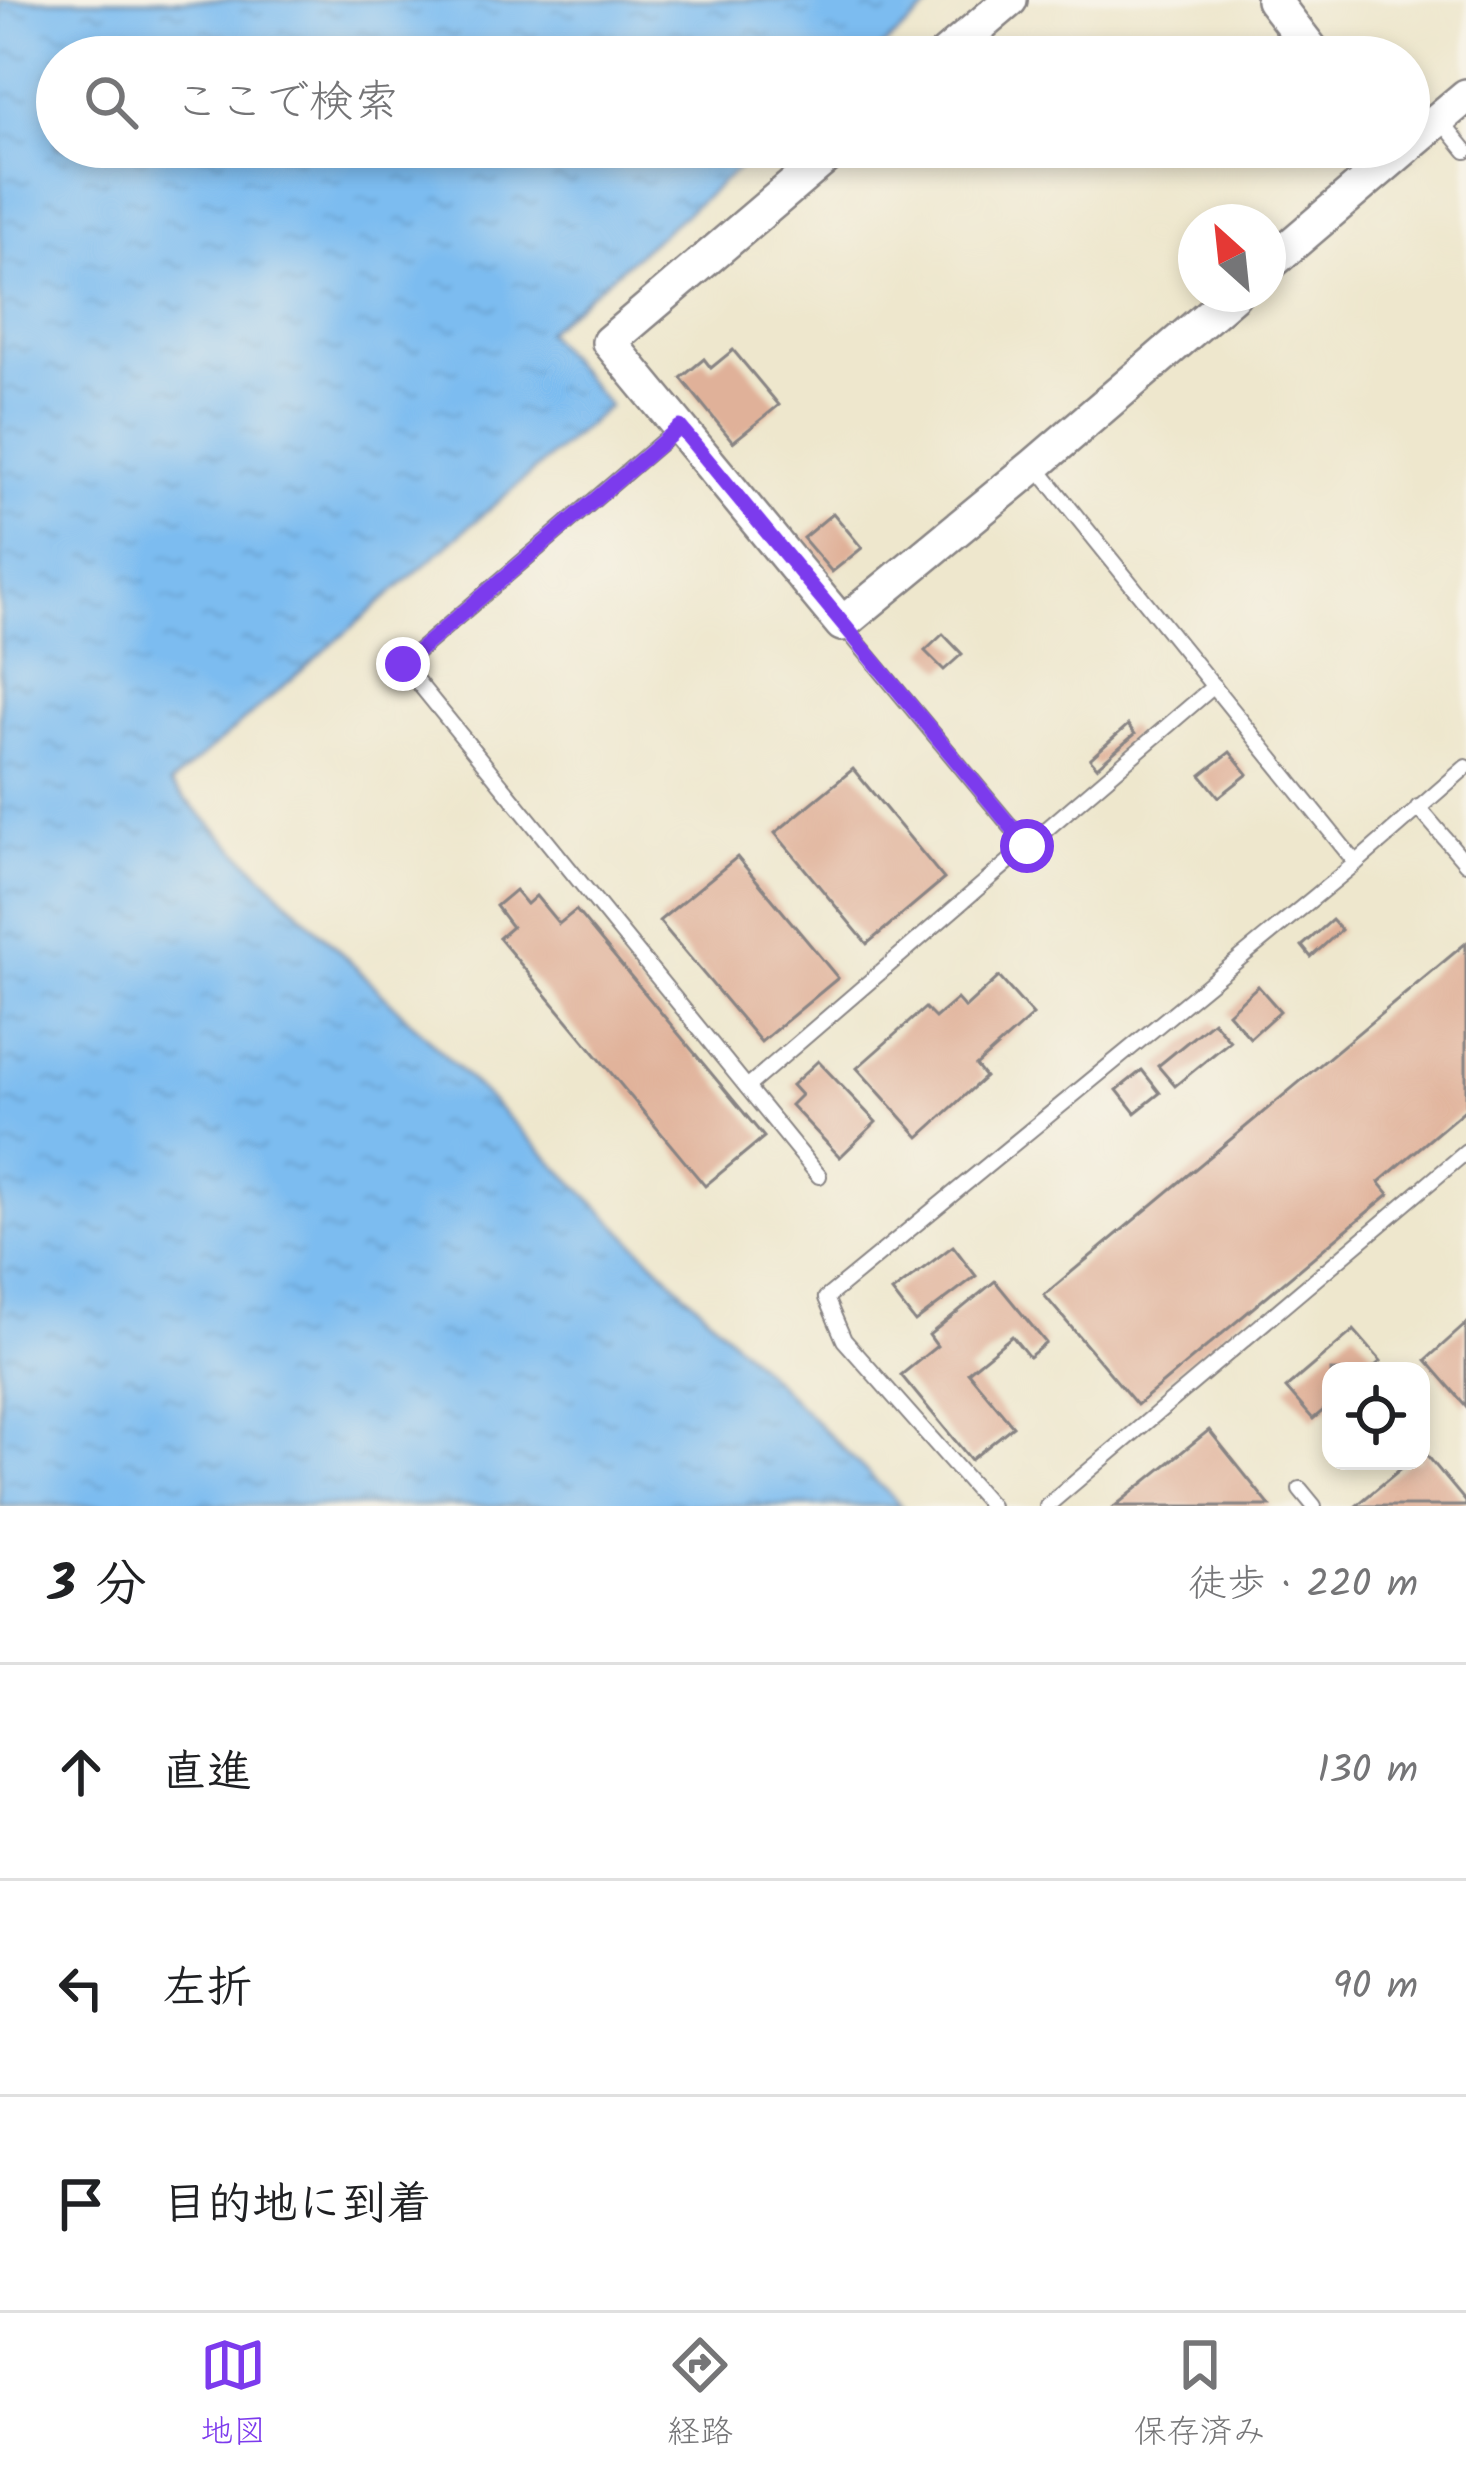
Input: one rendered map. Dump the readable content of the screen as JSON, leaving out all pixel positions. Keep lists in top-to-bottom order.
{
  "north": "top left",
  "page": {
    "search": "ここで検索",
    "heading": ["3 分", "徒歩 · 220 m"],
    "list": [
      ["直進", "130 m"],
      ["左折", "90 m"],
      "目的地に到着"
    ],
    "nav": ["地図", "経路", "保存済み"]
  }
}
